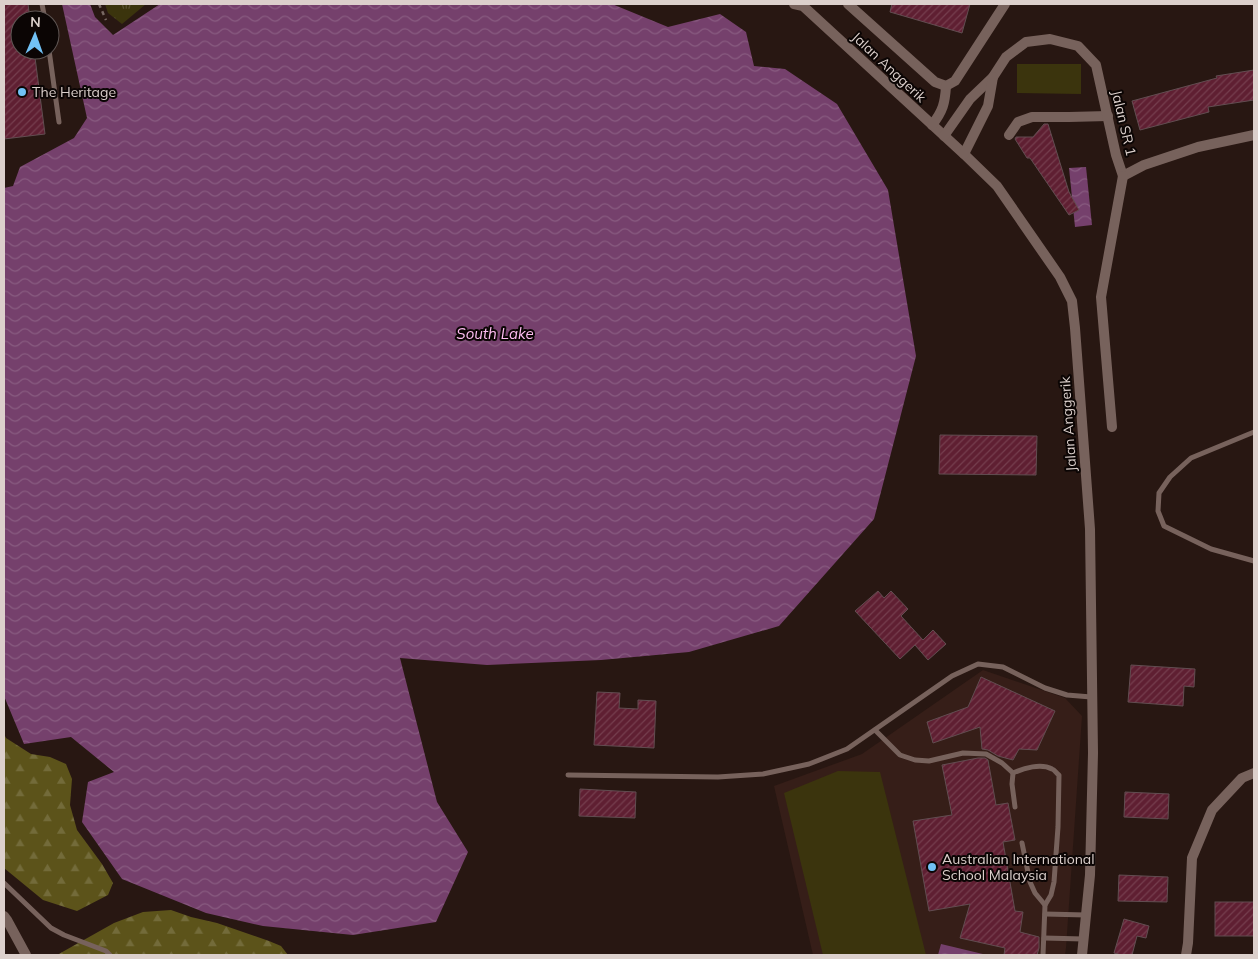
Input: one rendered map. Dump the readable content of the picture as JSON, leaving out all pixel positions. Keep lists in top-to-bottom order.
{
  "streets": {
    "street": ["Jalan Anggerik", "Jalan SR 1"]
  },
  "water": ["South Lake"],
  "places": ["The Heritage", "Australian International School Malaysia"],
  "north": "top"
}
